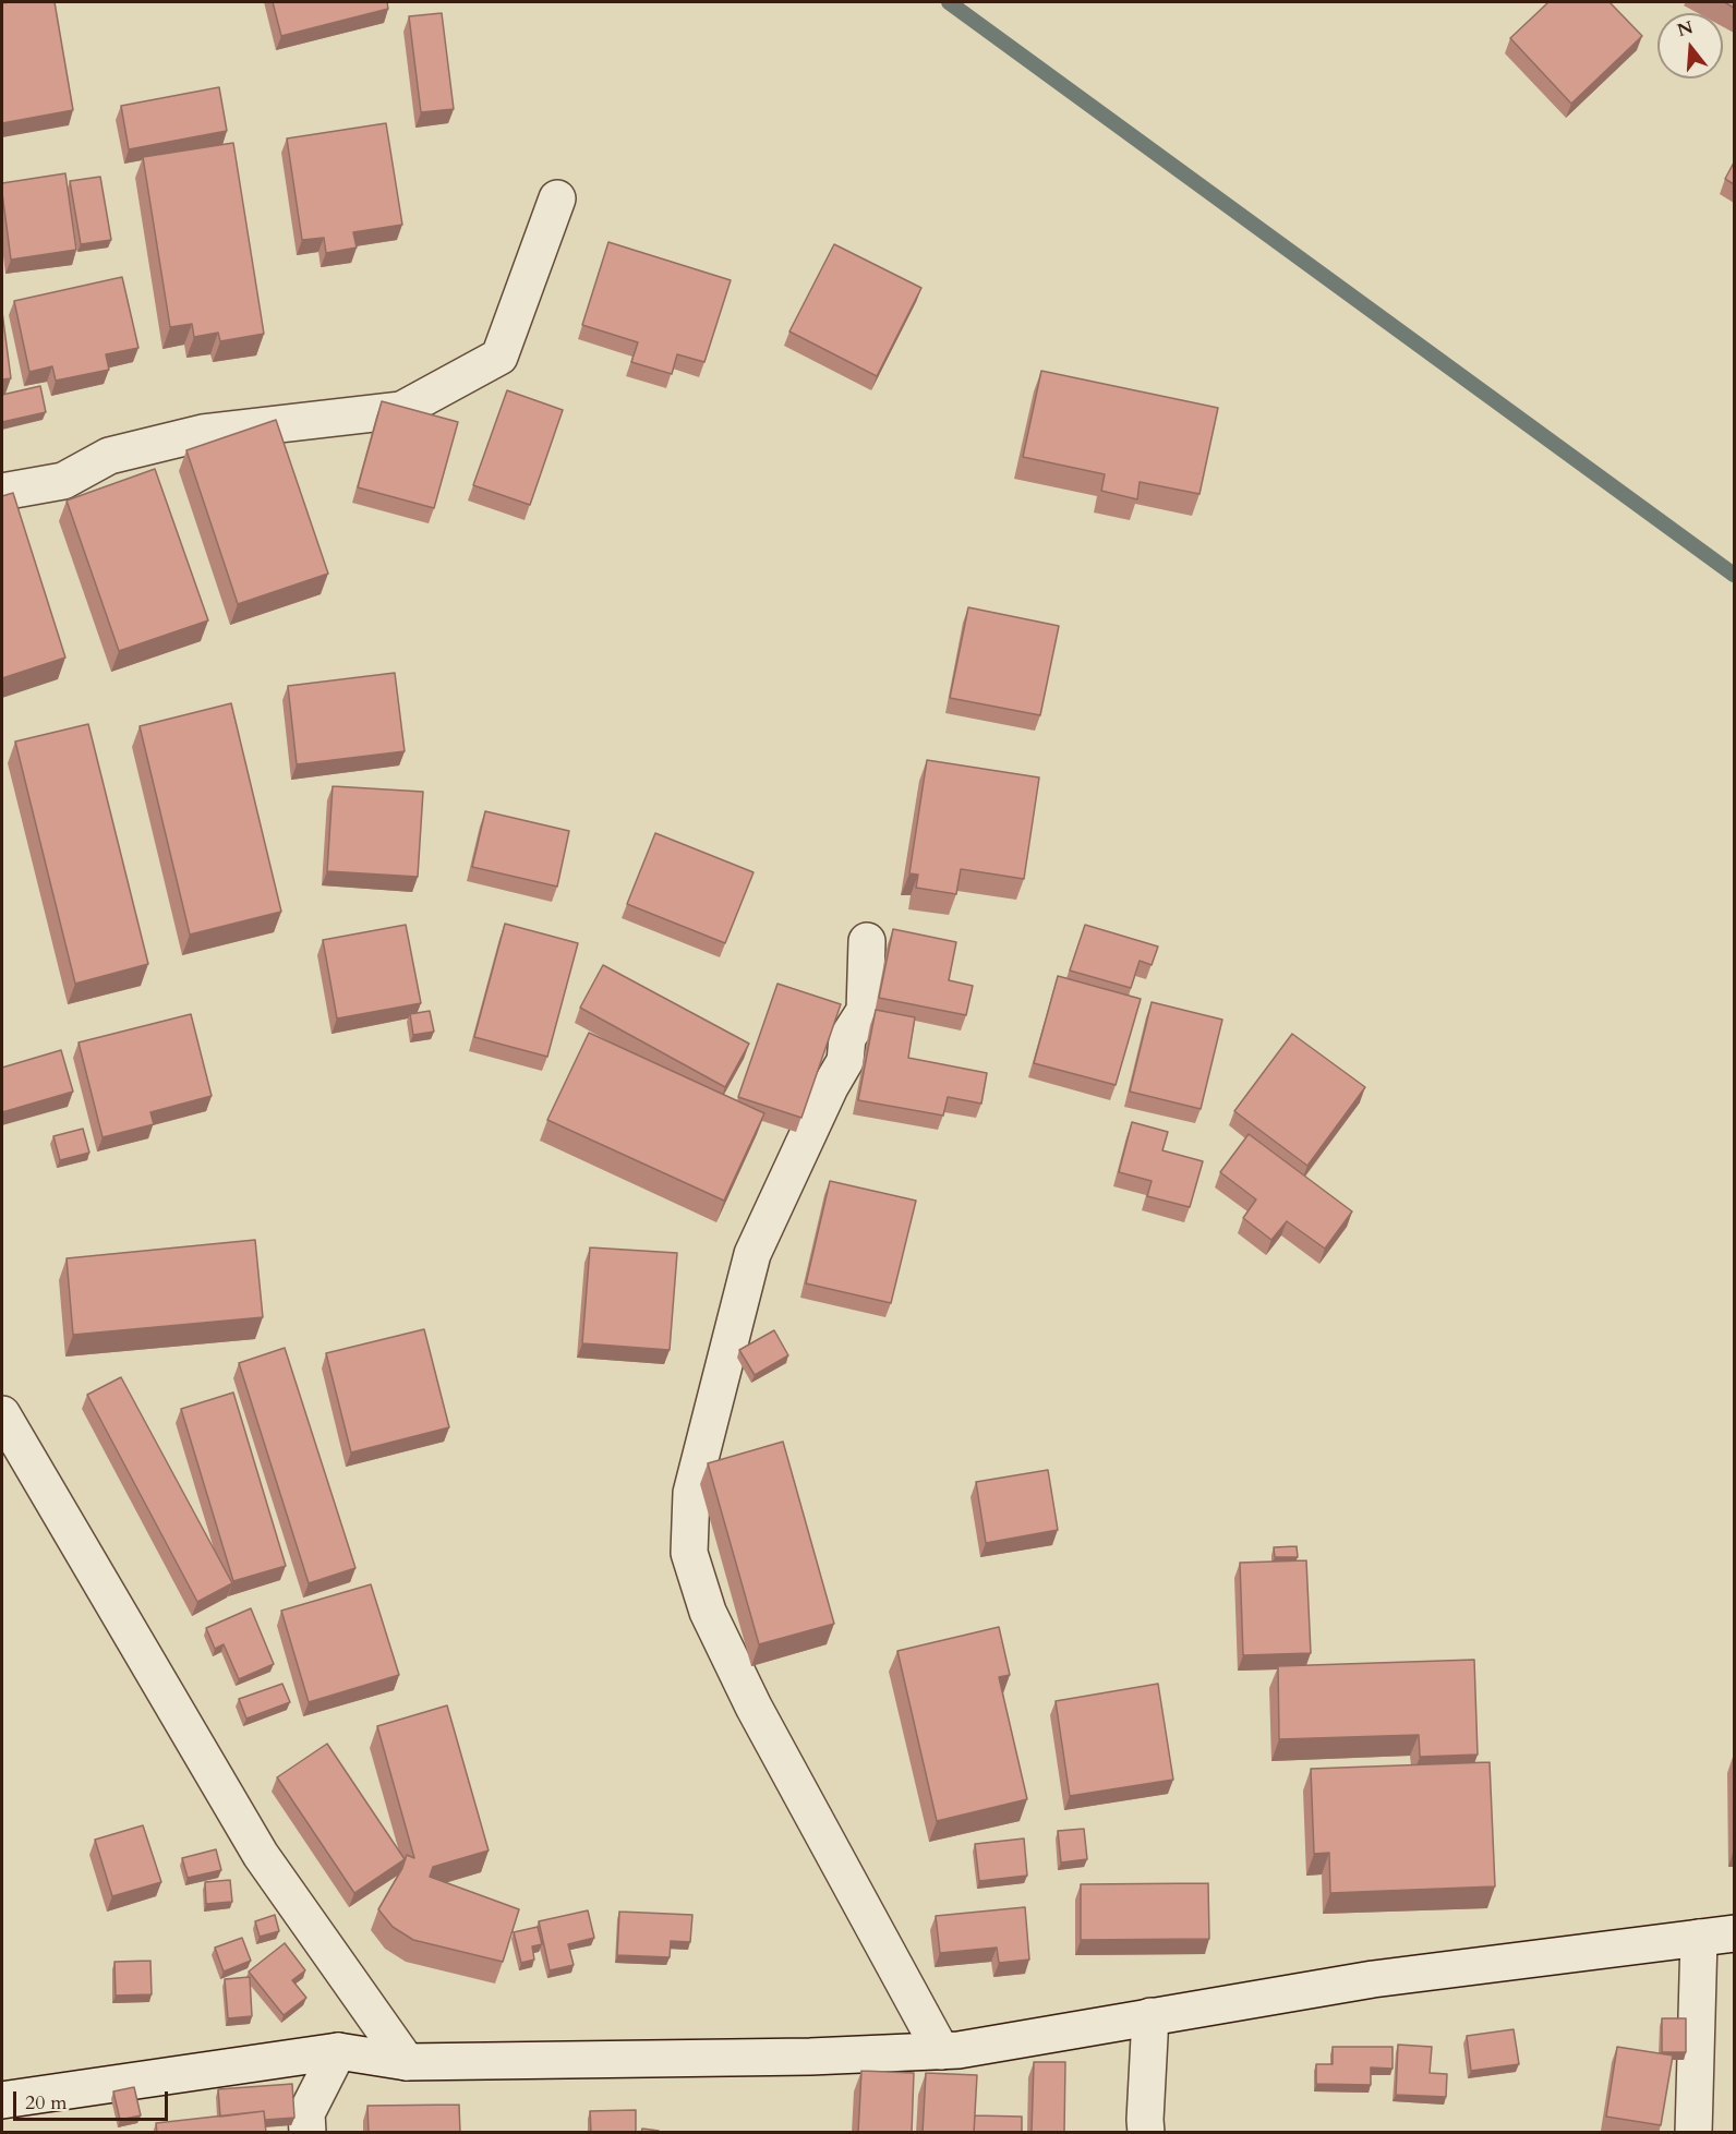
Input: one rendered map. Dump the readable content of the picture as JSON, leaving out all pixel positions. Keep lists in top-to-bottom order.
{
  "scale_bar": "20 m",
  "north": "top"
}
